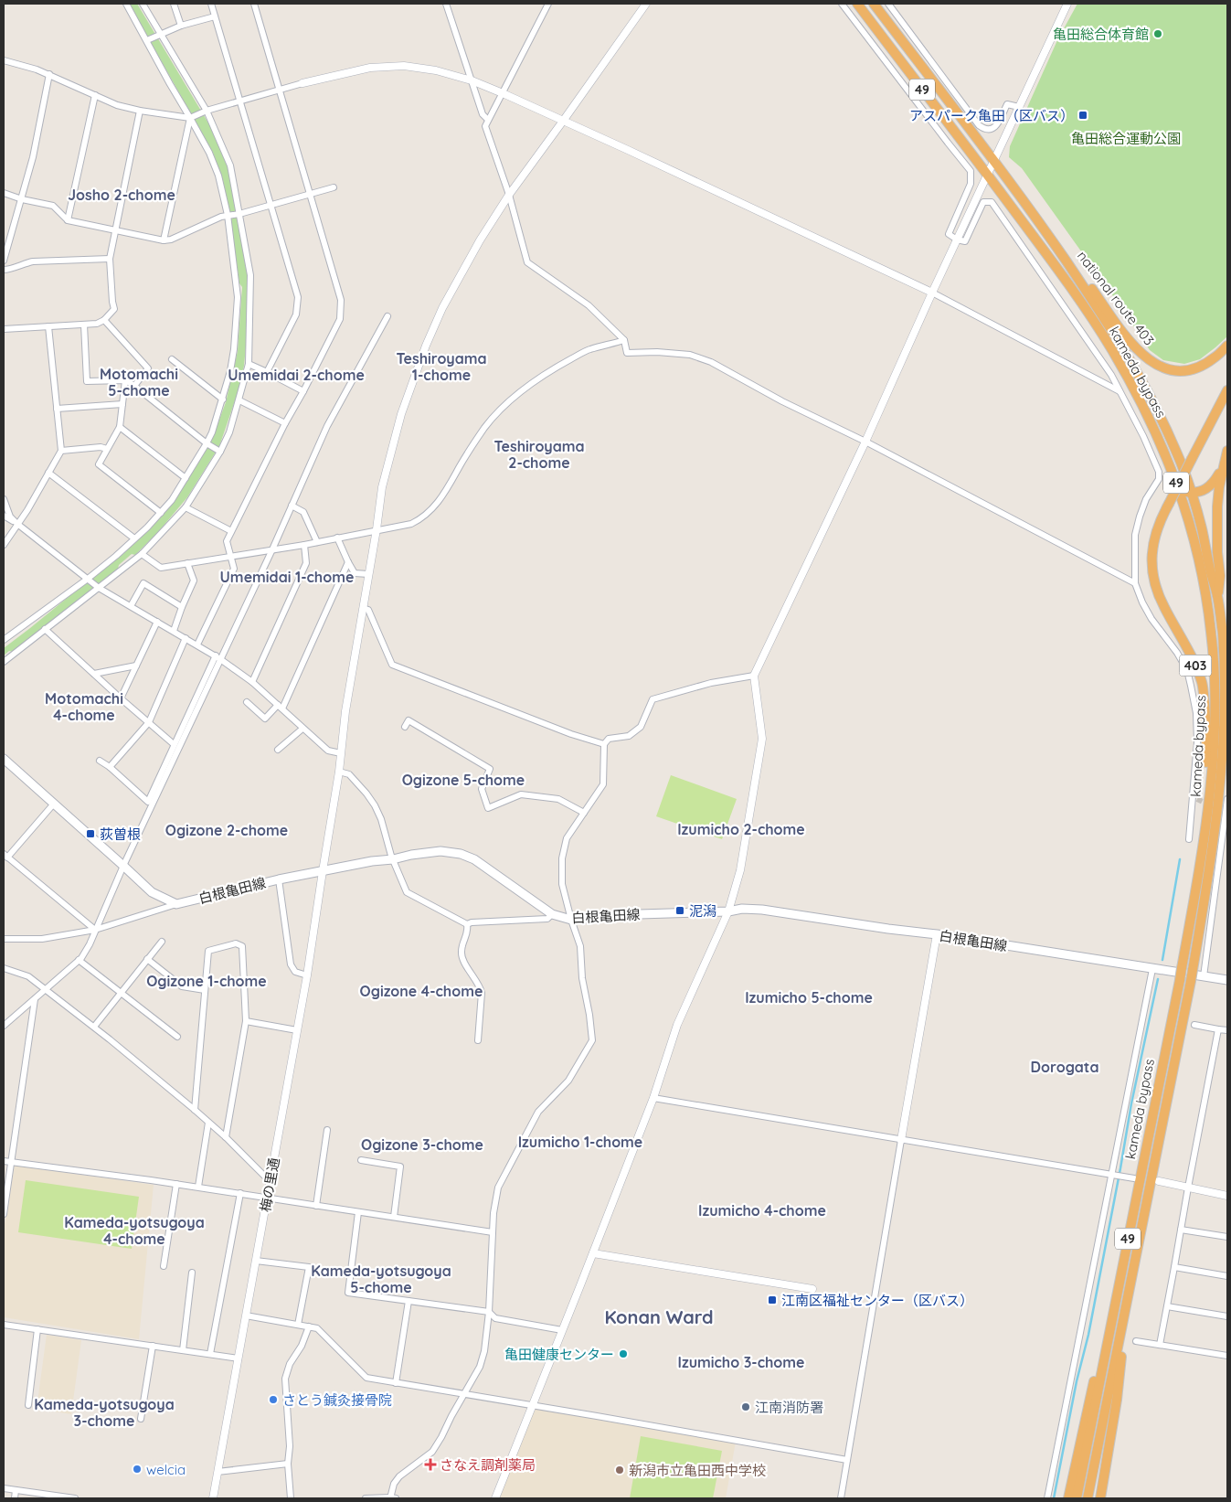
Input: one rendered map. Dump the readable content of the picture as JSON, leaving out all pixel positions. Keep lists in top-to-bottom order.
{
  "streets": {
    "highway": [
      "49",
      "national route 403",
      "kameda bypass",
      "403"
    ],
    "main road": ["白根亀田線"],
    "street": ["梅の里通"]
  },
  "crossings": [
    ["national route 403", "kameda bypass"],
    ["kameda bypass", "403"],
    ["白根亀田線", "梅の里通"]
  ],
  "districts": [
    "Josho 2-chome",
    "Teshiroyama 1-chome",
    "Motomachi 5-chome",
    "Umemidai 2-chome",
    "Teshiroyama 2-chome",
    "Umemidai 1-chome",
    "Motomachi 4-chome",
    "Ogizone 5-chome",
    "Izumicho 2-chome",
    "Ogizone 2-chome",
    "Ogizone 1-chome",
    "Ogizone 4-chome",
    "Izumicho 5-chome",
    "Dorogata",
    "Izumicho 1-chome",
    "Ogizone 3-chome",
    "Izumicho 4-chome",
    "Kameda-yotsugoya 4-chome",
    "Kameda-yotsugoya 5-chome",
    "Konan Ward",
    "Izumicho 3-chome",
    "Kameda-yotsugoya 3-chome"
  ],
  "parks": ["亀田総合運動公園"],
  "places": {
    "other": [
      "亀田総合体育館",
      "亀田健康センター",
      "さとう鍼灸接骨院",
      "江南消防署",
      "welcia",
      "新潟市立亀田西中学校"
    ],
    "transit": [
      "アスパーク亀田（区バス）",
      "荻曽根",
      "泥潟",
      "江南区福祉センター（区バス）"
    ],
    "health": ["さなえ調剤薬局"]
  }
}
